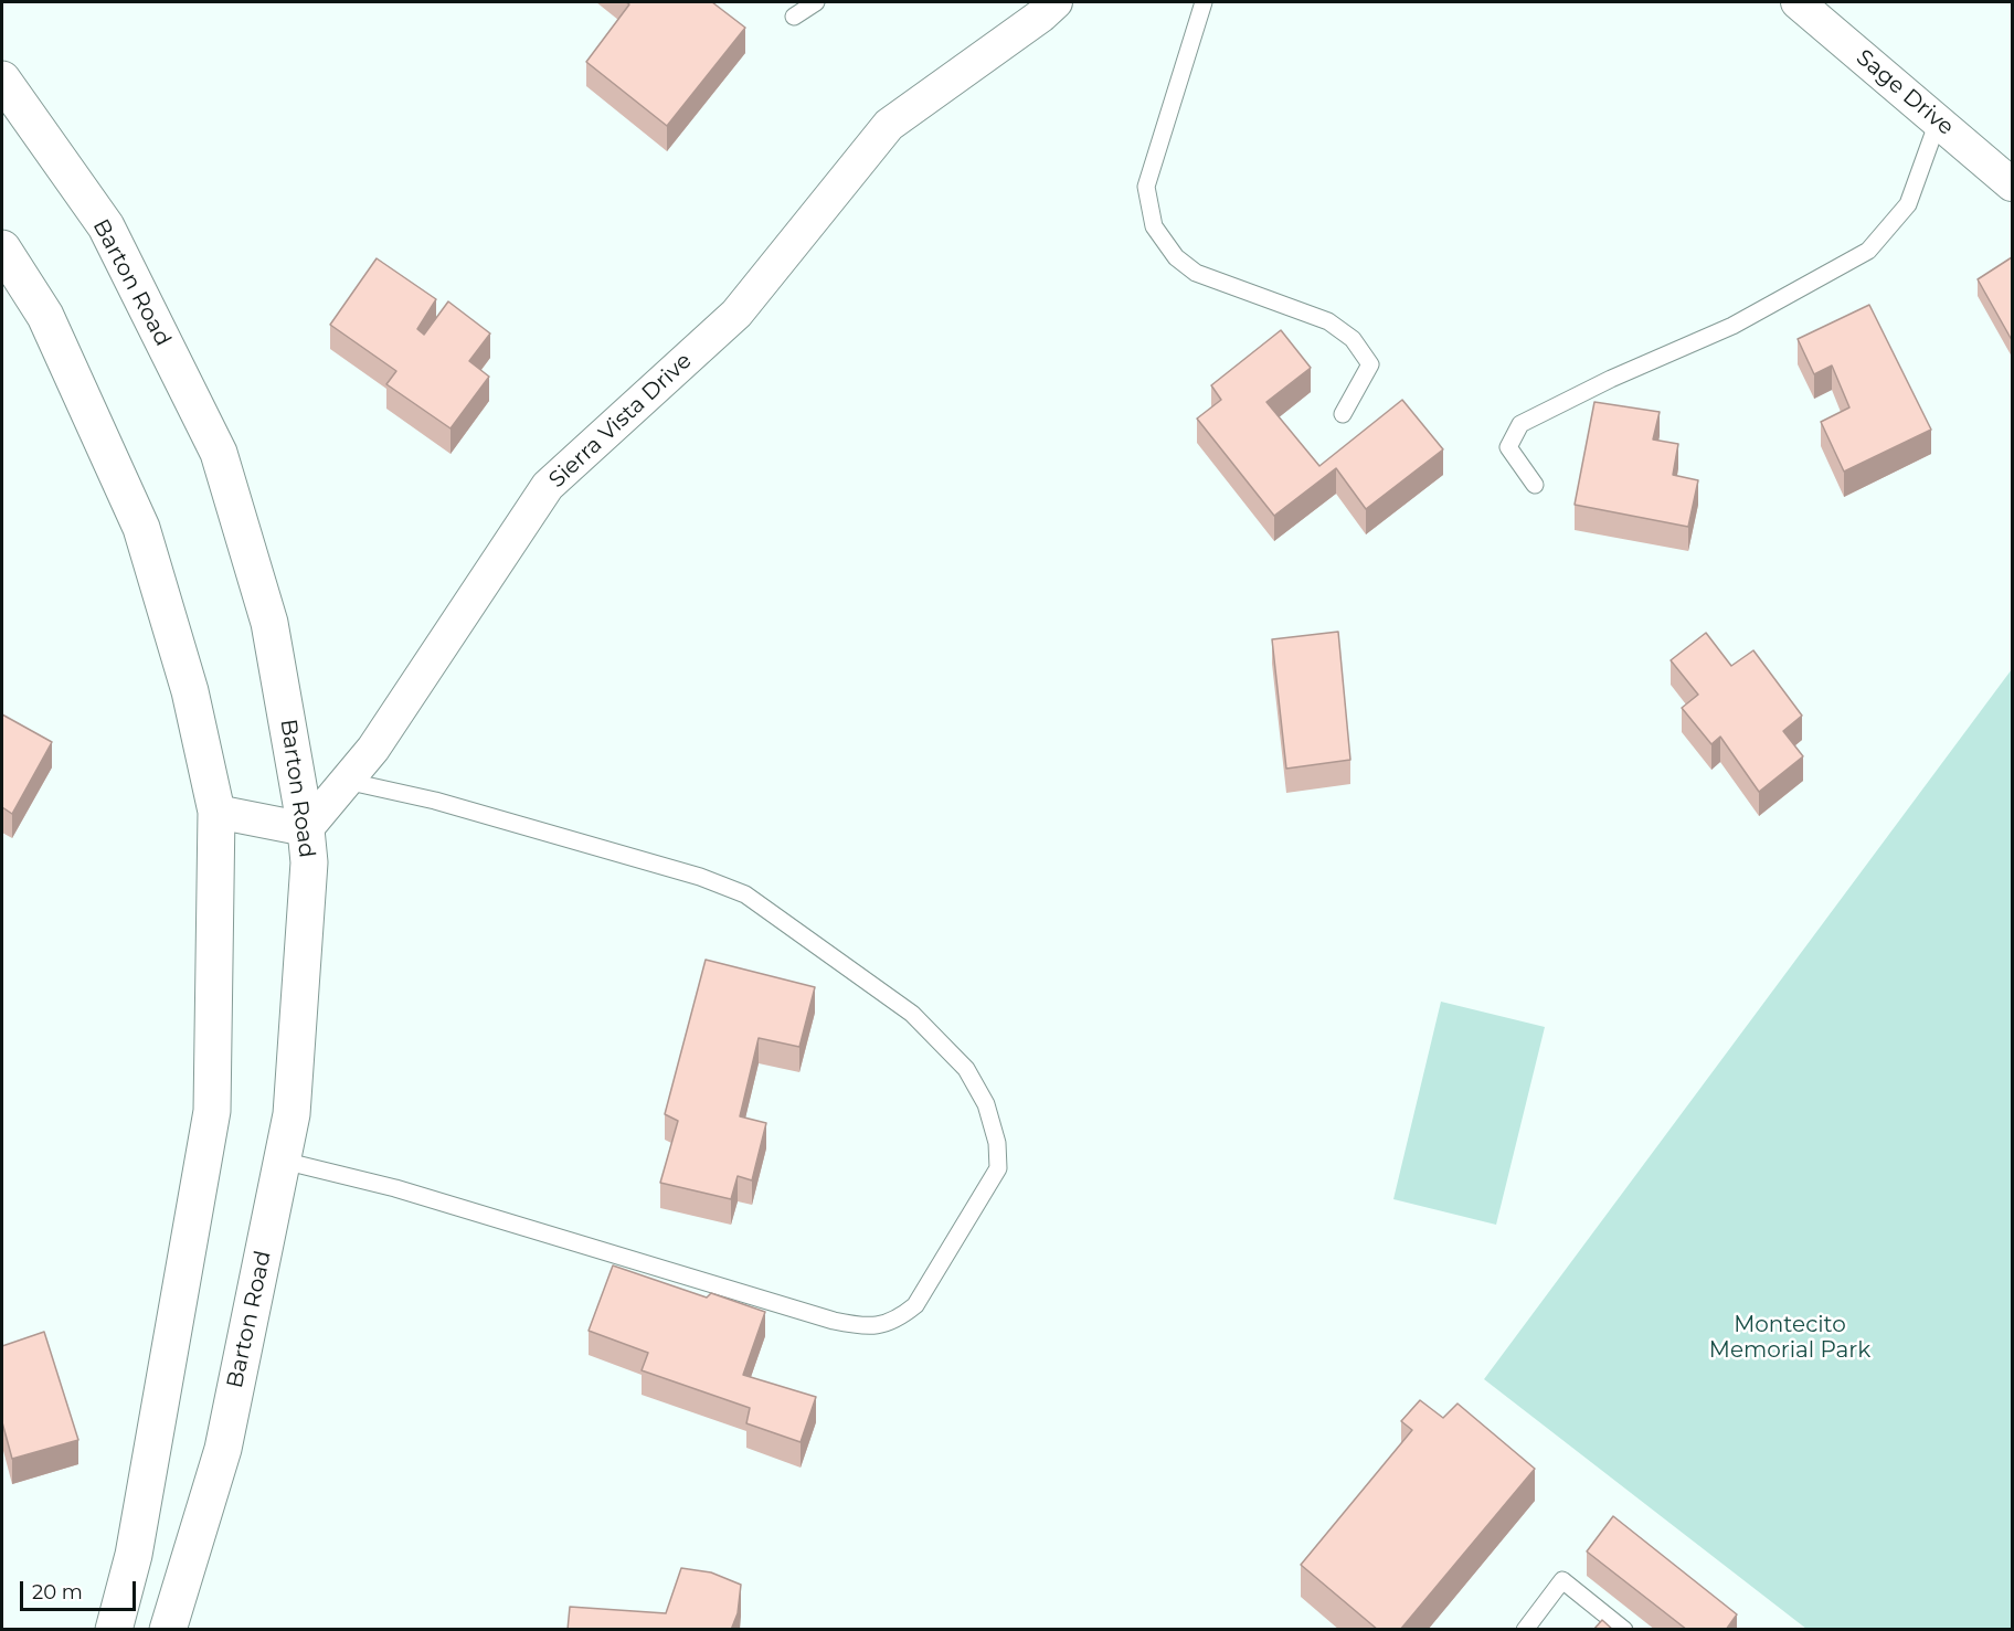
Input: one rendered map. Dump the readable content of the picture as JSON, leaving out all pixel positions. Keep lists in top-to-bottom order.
{
  "streets": {
    "main road": ["Barton Road"],
    "street": ["Sage Drive", "Sierra Vista Drive"]
  },
  "crossings": [
    ["Barton Road", "Sierra Vista Drive"]
  ],
  "parks": ["Montecito Memorial Park"],
  "scale_bar": "20 m"
}
